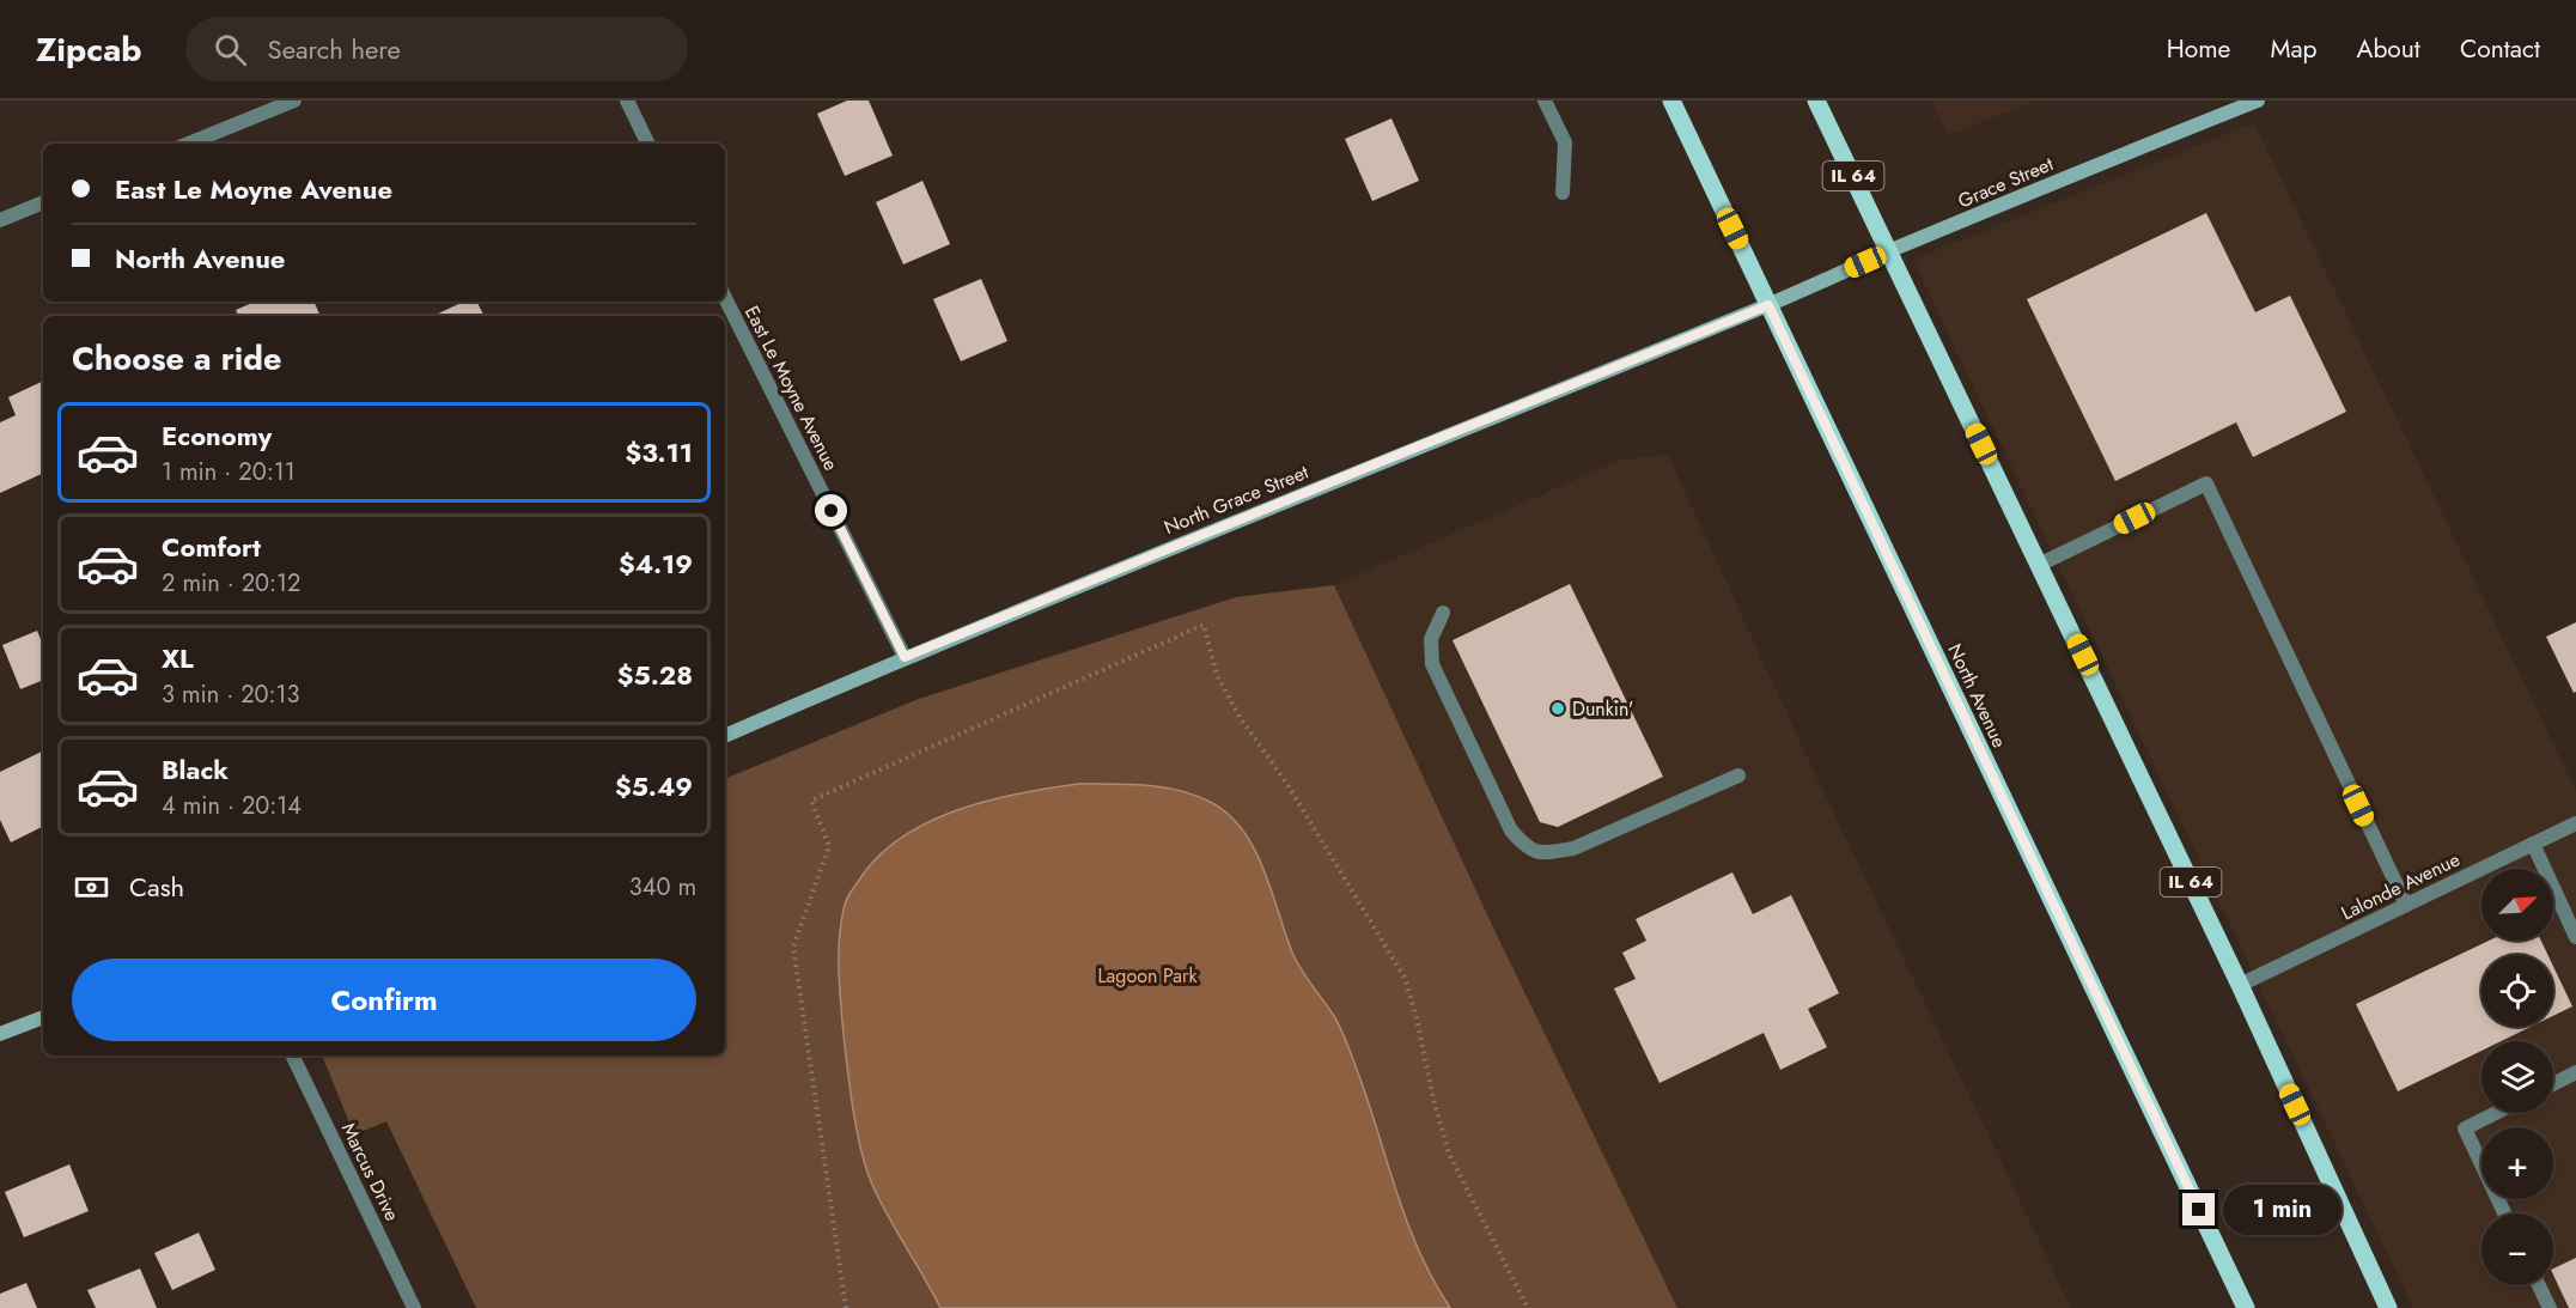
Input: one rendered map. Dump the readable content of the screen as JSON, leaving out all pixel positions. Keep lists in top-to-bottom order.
{
  "streets": {
    "main road": ["IL 64", "North Avenue"],
    "street": [
      "Grace Street",
      "East Le Moyne Avenue",
      "North Grace Street",
      "Lalonde Avenue",
      "Marcus Drive"
    ]
  },
  "crossings": [
    ["IL 64", "Grace Street"],
    ["IL 64", "Lalonde Avenue"],
    ["Grace Street", "North Grace Street"],
    ["Grace Street", "North Avenue"],
    ["East Le Moyne Avenue", "North Grace Street"],
    ["North Grace Street", "North Avenue"]
  ],
  "parks": ["Lagoon Park"],
  "places": ["Dunkin'"],
  "north": "top right",
  "page": {
    "header": "Zipcab",
    "search": "Search here",
    "nav": [
      "Home",
      "Map",
      "About",
      "Contact"
    ],
    "banner": ["East Le Moyne Avenue", "North Avenue"],
    "heading": "Choose a ride",
    "list": [
      {
        "name": "Economy",
        "note": "1 min · 20:11",
        "value": "$3.11"
      },
      {
        "name": "Comfort",
        "note": "2 min · 20:12",
        "value": "$4.19"
      },
      {
        "name": "XL",
        "note": "3 min · 20:13",
        "value": "$5.28"
      },
      {
        "name": "Black",
        "note": "4 min · 20:14",
        "value": "$5.49"
      }
    ],
    "pay": ["Cash", "340 m"],
    "map_buttons": ["+", "−"],
    "buttons": "Confirm",
    "bubble": "1 min"
  }
}
